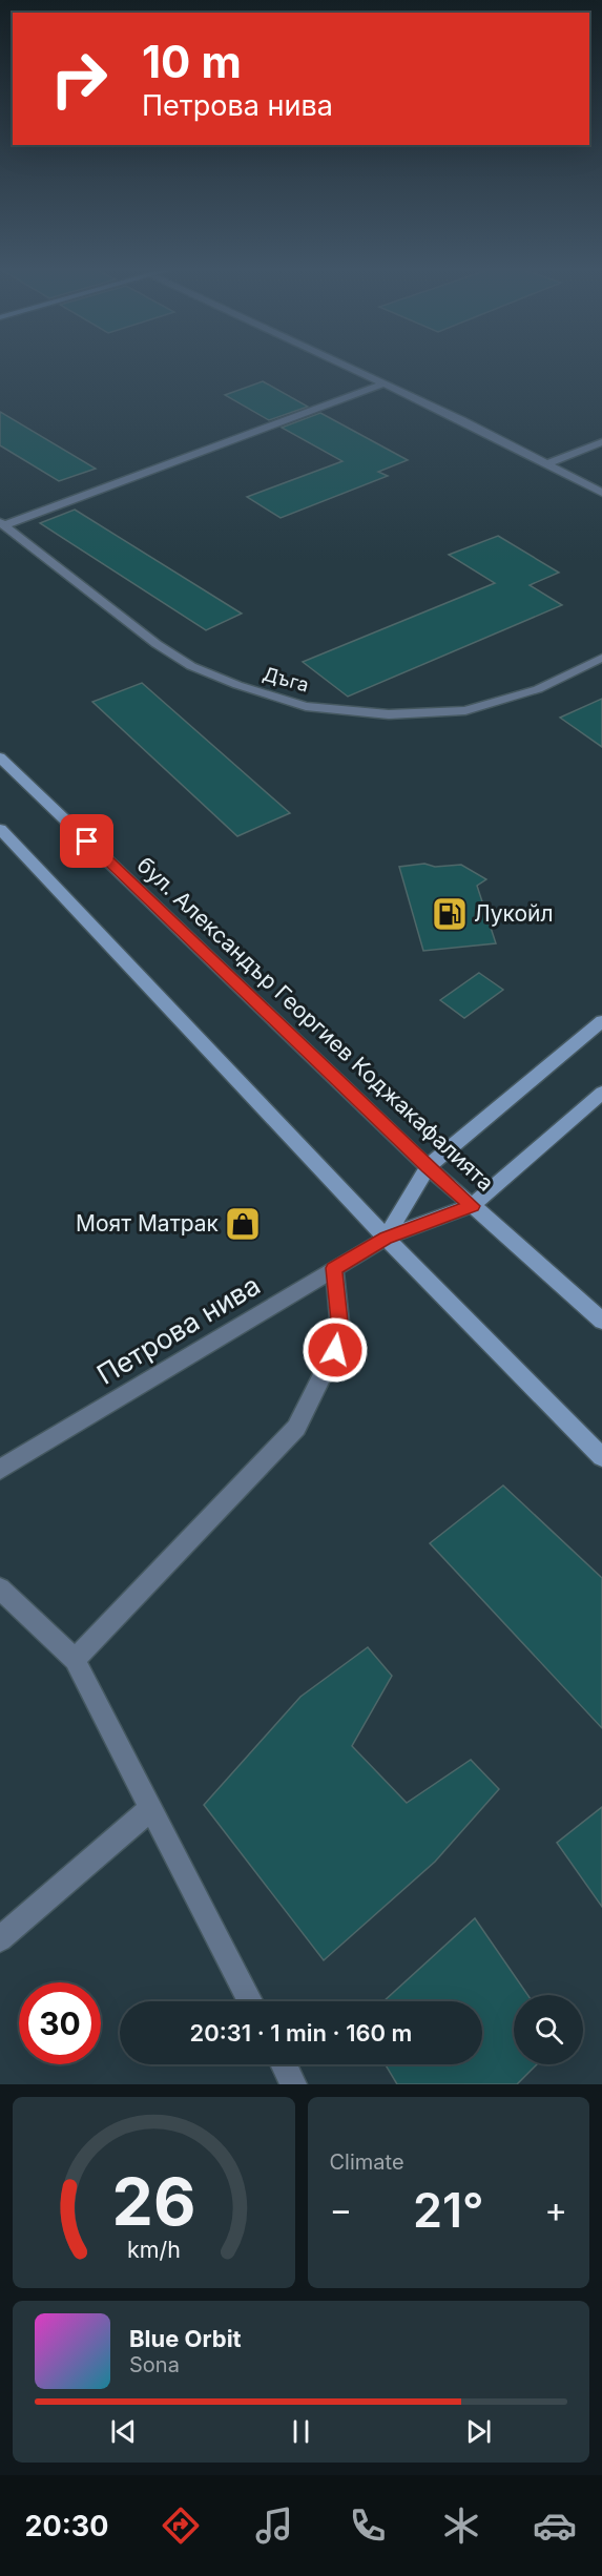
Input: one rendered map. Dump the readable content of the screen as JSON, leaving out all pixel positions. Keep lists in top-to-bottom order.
{
  "streets": {
    "main road": ["бул. Александър Георгиев Коджакафалията", "Петрова нива"],
    "street": ["Дъга"]
  },
  "crossings": [
    ["бул. Александър Георгиев Коджакафалията", "Петрова нива"]
  ],
  "places": {
    "fuel station": ["Лукойл"],
    "shop": ["Моят Матрак"]
  },
  "page": {
    "turn": ["10 m", "Петрова нива"],
    "limit": "30",
    "trip": "20:31 · 1 min · 160 m",
    "tile": "Climate",
    "heat": ["−", "21°", "+"],
    "song": ["Blue Orbit", "Sona"],
    "tabs": "20:30",
    "gauge": ["26", "km/h"]
  }
}
